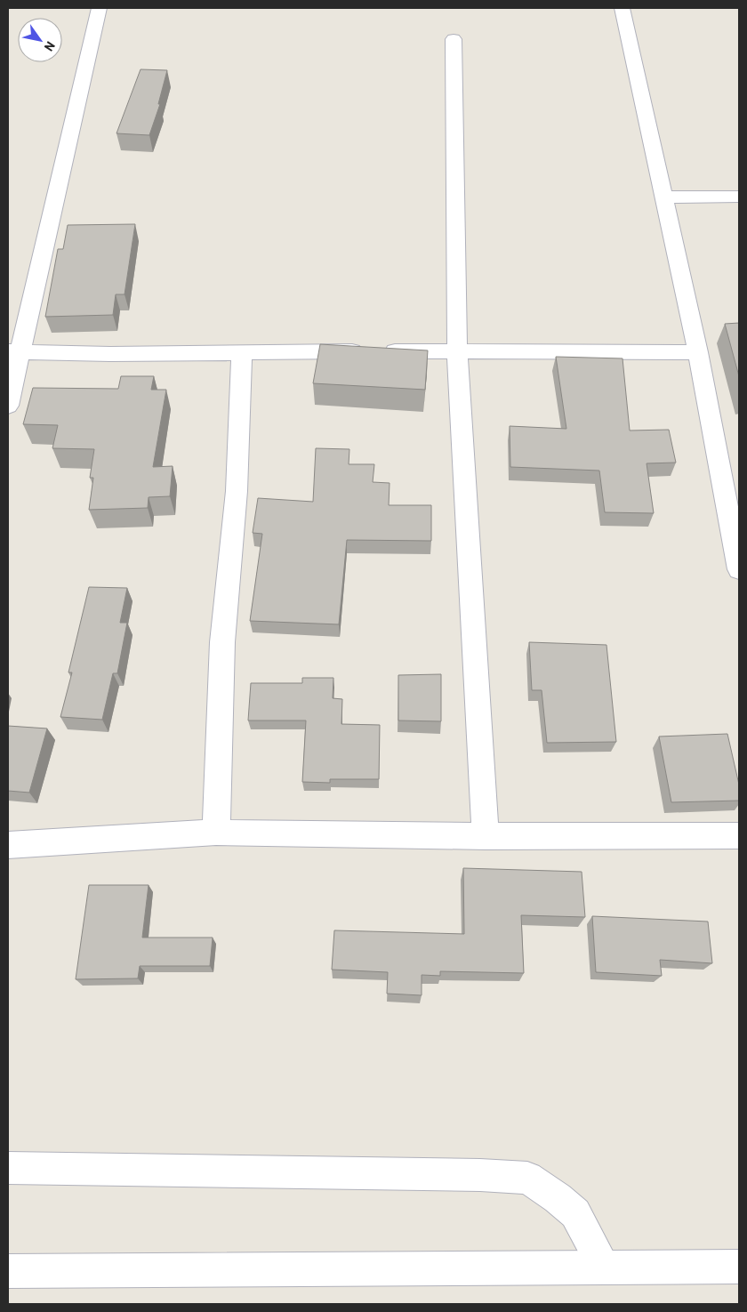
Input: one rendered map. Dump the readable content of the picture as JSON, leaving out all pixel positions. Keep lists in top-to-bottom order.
{
  "north": "bottom right"
}
